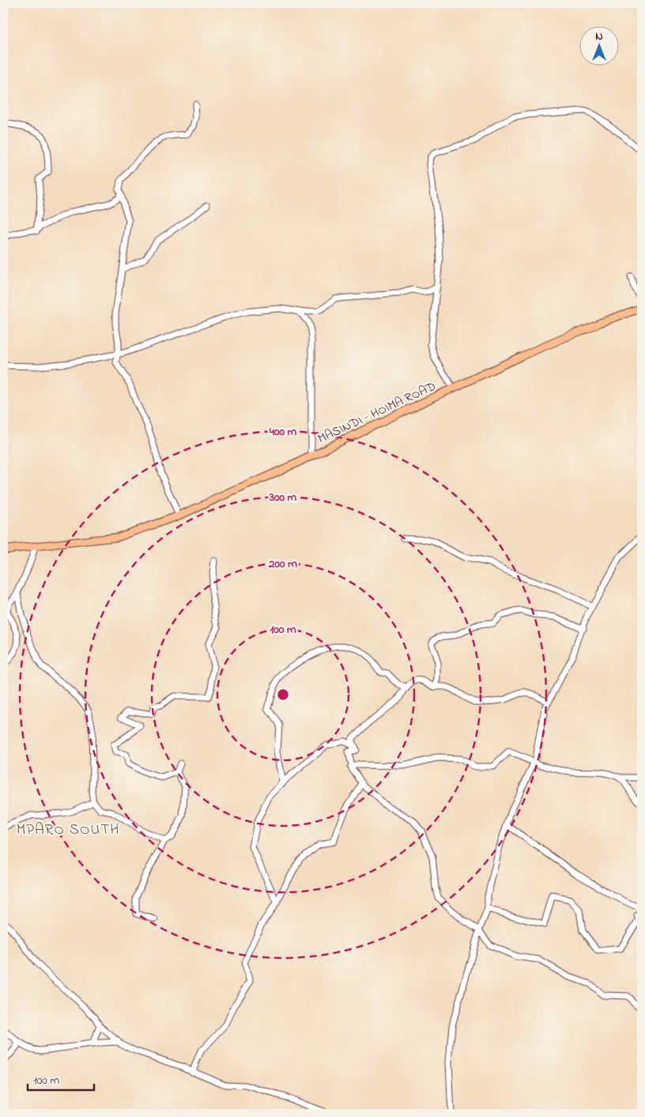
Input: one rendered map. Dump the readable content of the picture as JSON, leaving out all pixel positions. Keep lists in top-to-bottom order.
{
  "streets": {
    "main road": ["MASINDI - HOIMA ROAD"]
  },
  "districts": ["MPARO SOUTH"],
  "scale_bar": "100 m",
  "north": "top",
  "rings": [
    "400 m",
    "300 m",
    "200 m",
    "100 m"
  ]
}
